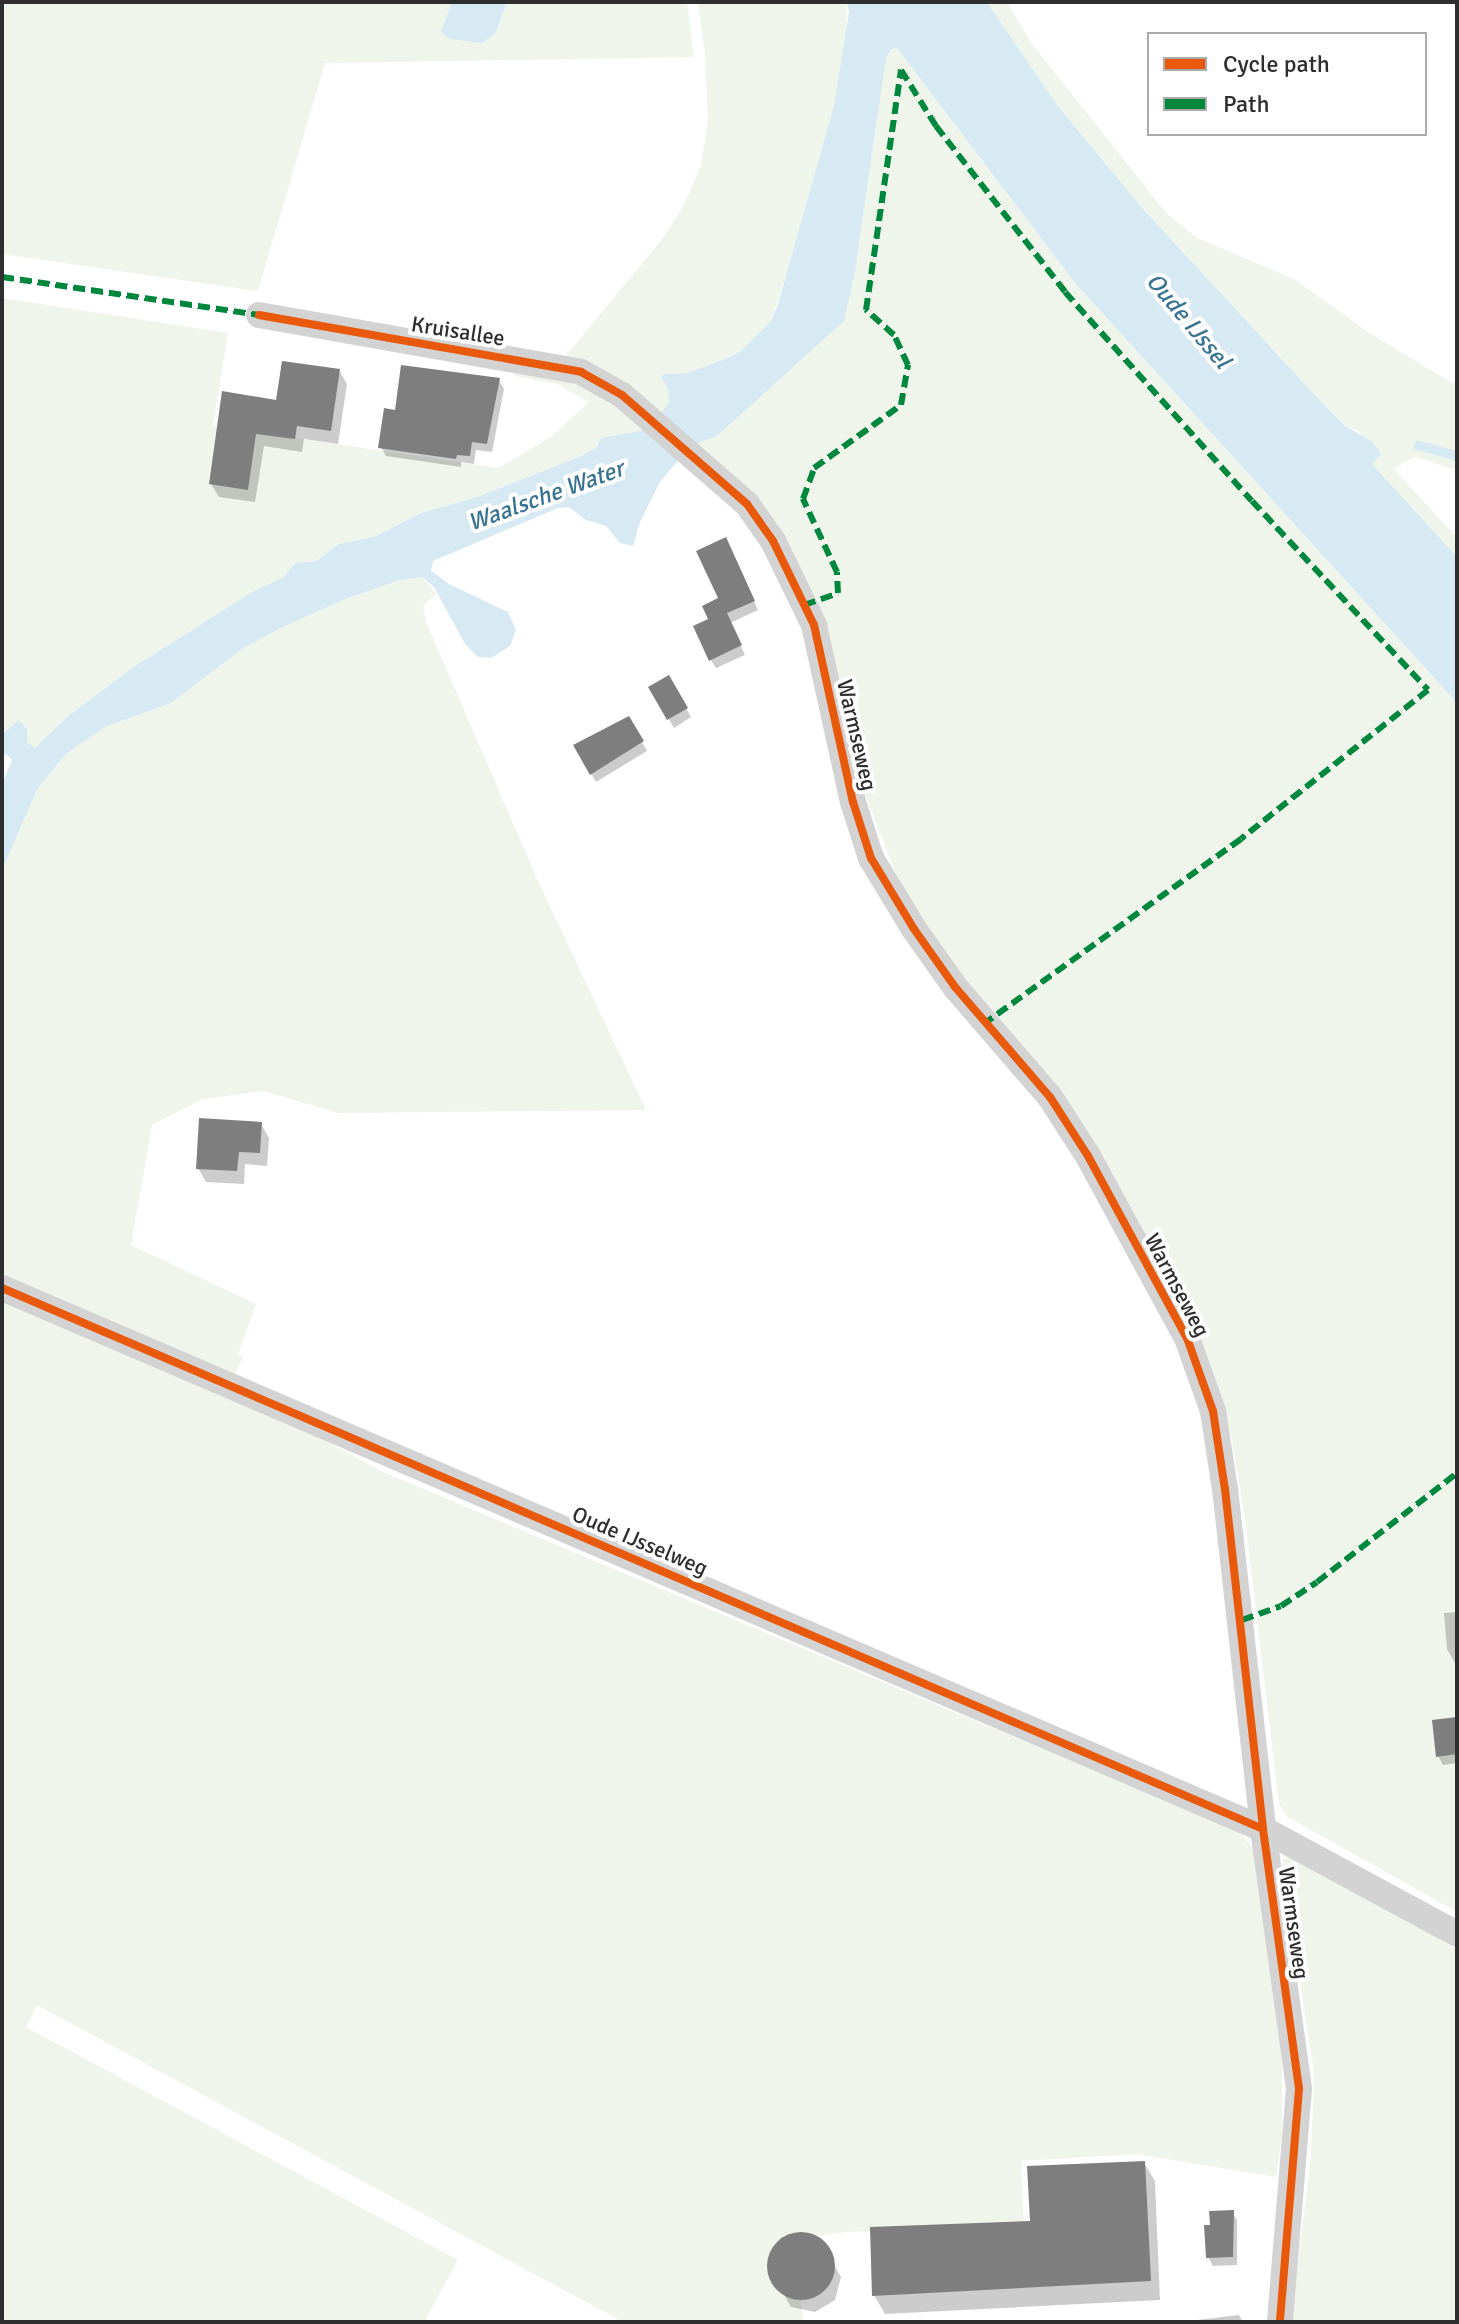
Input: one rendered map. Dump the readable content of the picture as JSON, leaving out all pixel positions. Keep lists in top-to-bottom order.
{
  "streets": {
    "street": ["Kruisallee", "Warmseweg", "Oude IJsselweg"]
  },
  "crossings": [
    ["Kruisallee", "Warmseweg"],
    ["Warmseweg", "Oude IJsselweg"]
  ],
  "water": ["Oude IJssel", "Waalsche Water"],
  "legend": ["Cycle path", "Path"]
}
